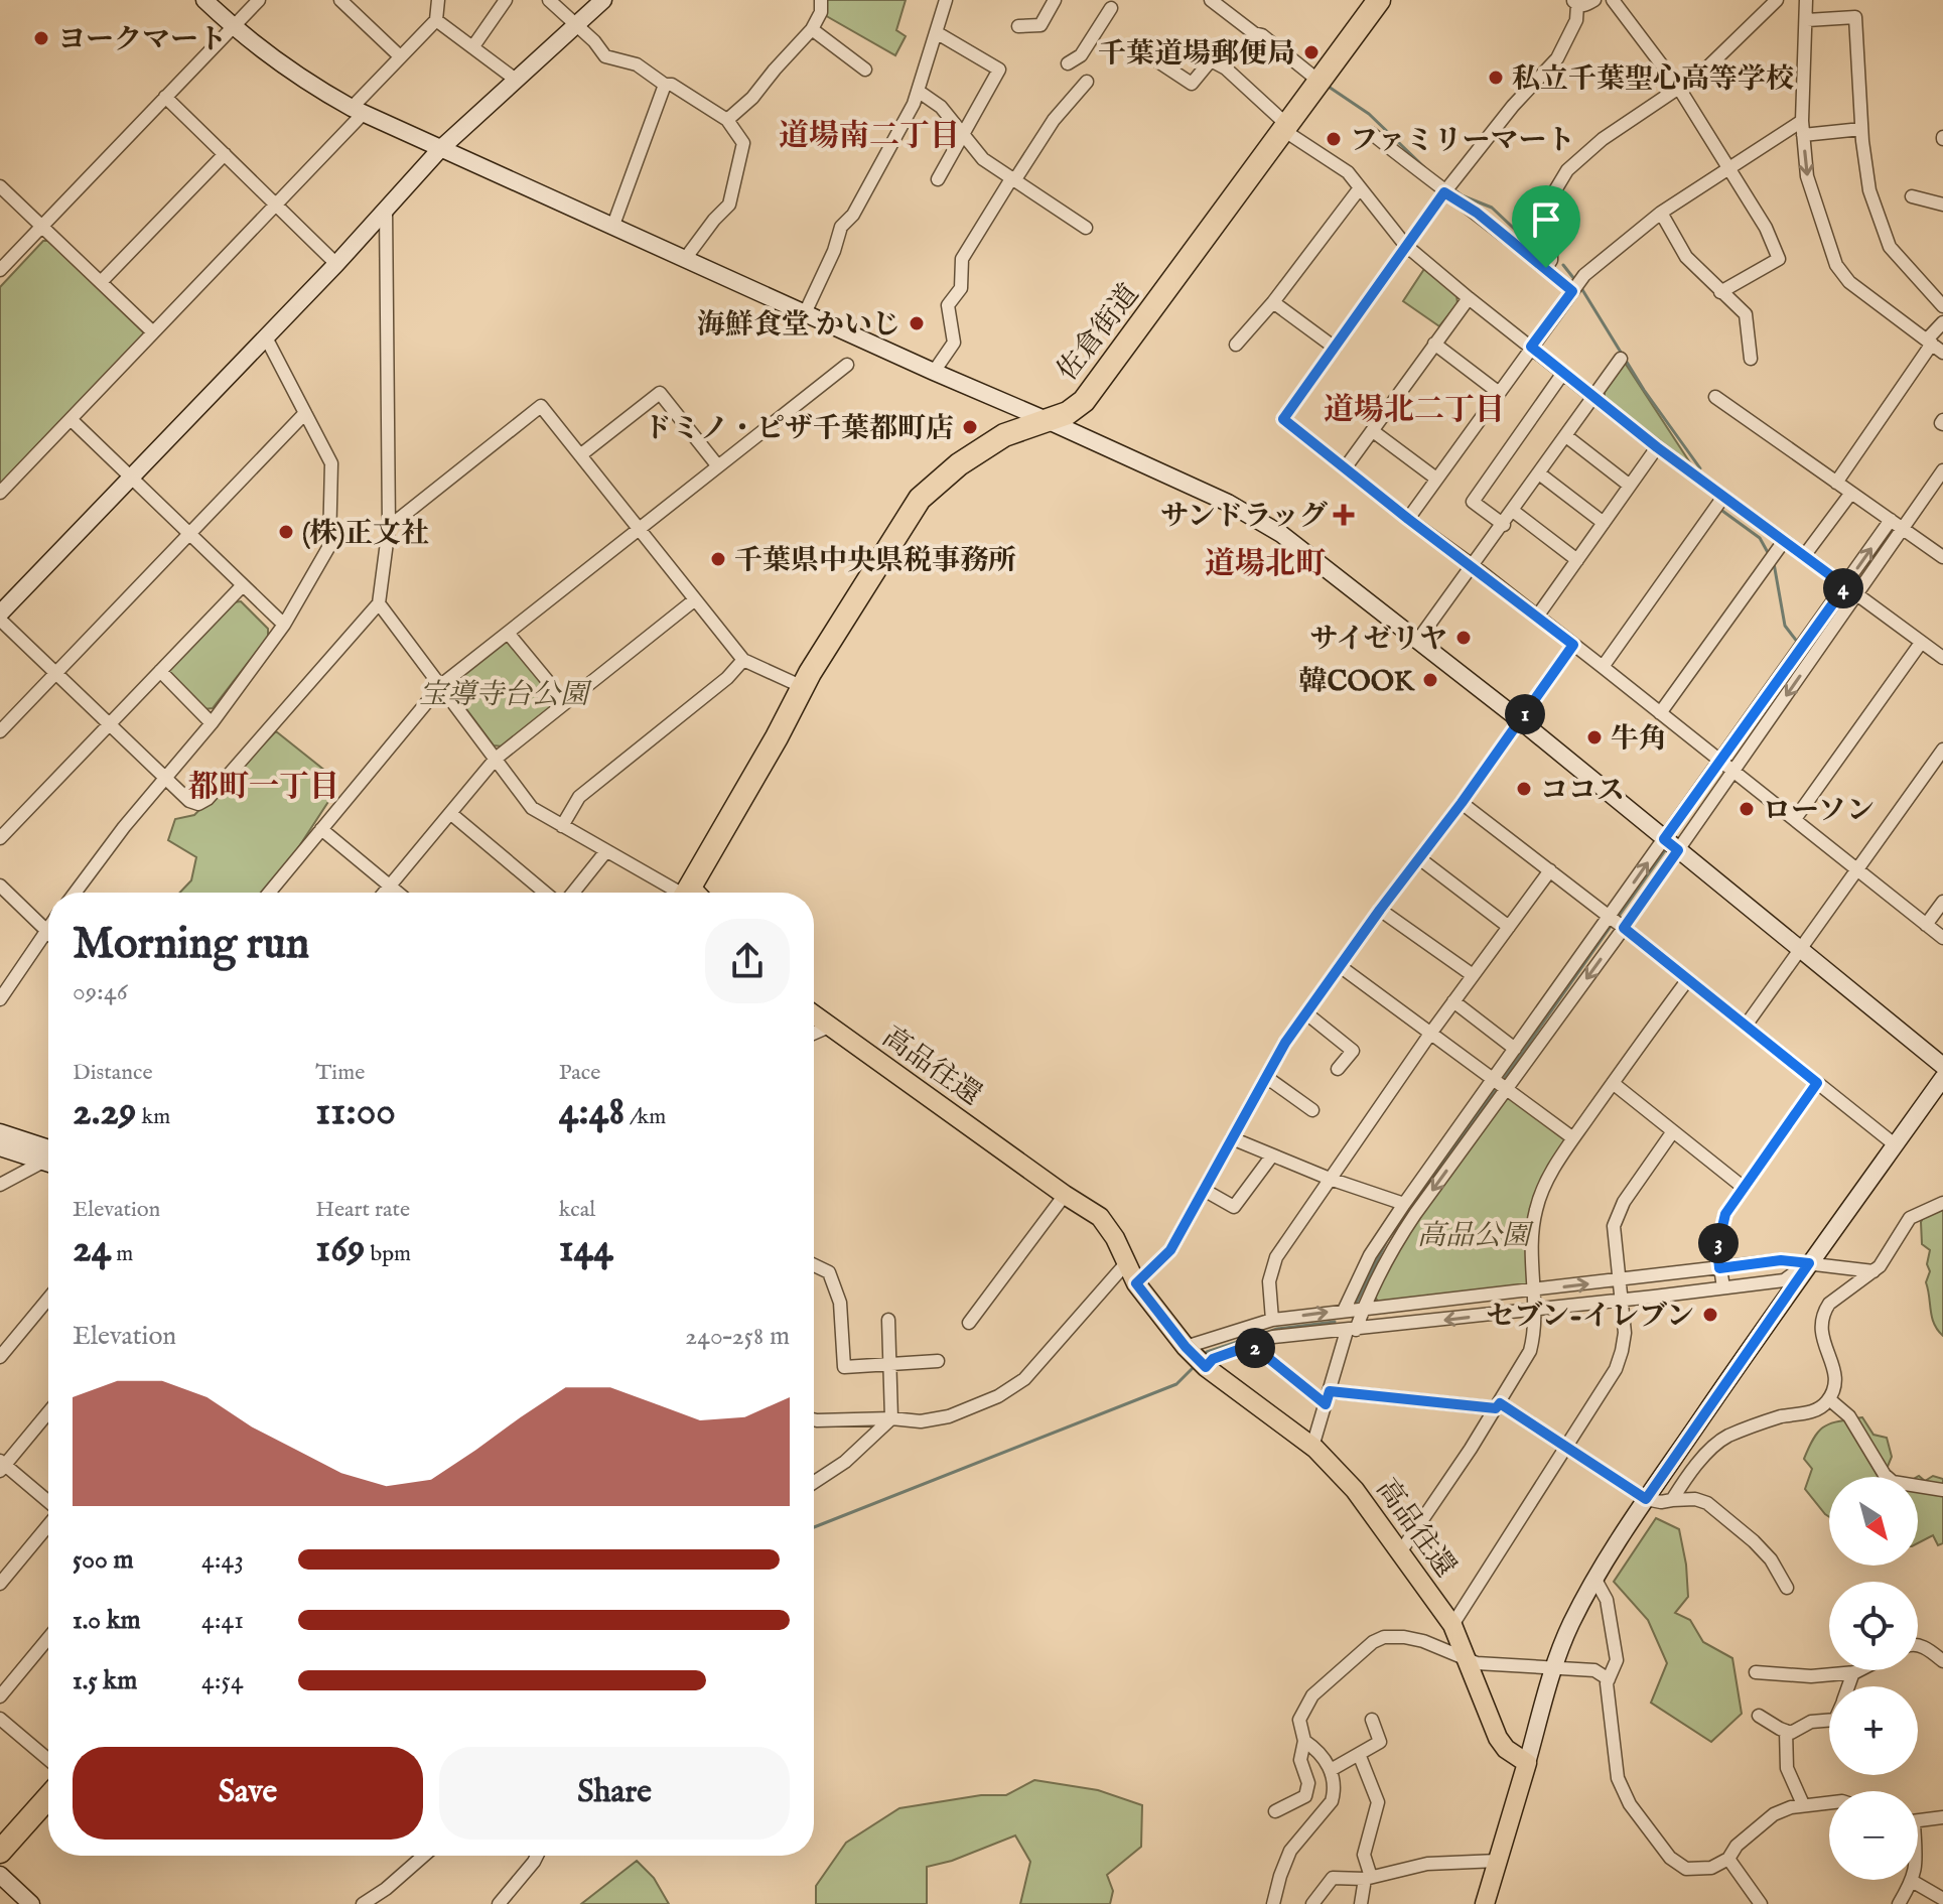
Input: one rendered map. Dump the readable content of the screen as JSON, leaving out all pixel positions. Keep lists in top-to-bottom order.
{
  "streets": {
    "highway": ["佐倉街道"],
    "main road": ["高品往還"]
  },
  "districts": [
    "道場南二丁目",
    "道場北二丁目",
    "道場北町",
    "都町一丁目"
  ],
  "parks": ["宝導寺台公園", "高品公園"],
  "places": {
    "other": [
      "ヨークマート",
      "千葉道場郵便局",
      "私立千葉聖心高等学校",
      "ファミリーマート",
      "海鮮食堂 かいじ",
      "ドミノ・ピザ千葉都町店",
      "(株)正文社",
      "千葉県中央県税事務所",
      "サイゼリヤ",
      "韓COOK",
      "牛角",
      "ココス",
      "ローソン",
      "セブン-イレブン"
    ],
    "health": ["サンドラッグ"]
  },
  "north": "bottom right",
  "page": {
    "pins": [
      "4",
      "1",
      "3",
      "2"
    ],
    "heading": ["Morning run", "09:46"],
    "stats": [
      ["Distance", "2.29 km"],
      ["Time", "11:00"],
      ["Pace", "4:48 /km"],
      ["Elevation", "24 m"],
      ["Heart rate", "169 bpm"],
      ["kcal", "144"]
    ],
    "chart": ["Elevation", "240–258 m"],
    "map_buttons": ["+", "−"],
    "list": [
      {
        "name": "500 m",
        "note": "4:43"
      },
      {
        "name": "1.0 km",
        "note": "4:41"
      },
      {
        "name": "1.5 km",
        "note": "4:54"
      }
    ],
    "buttons": ["Save", "Share"]
  }
}
